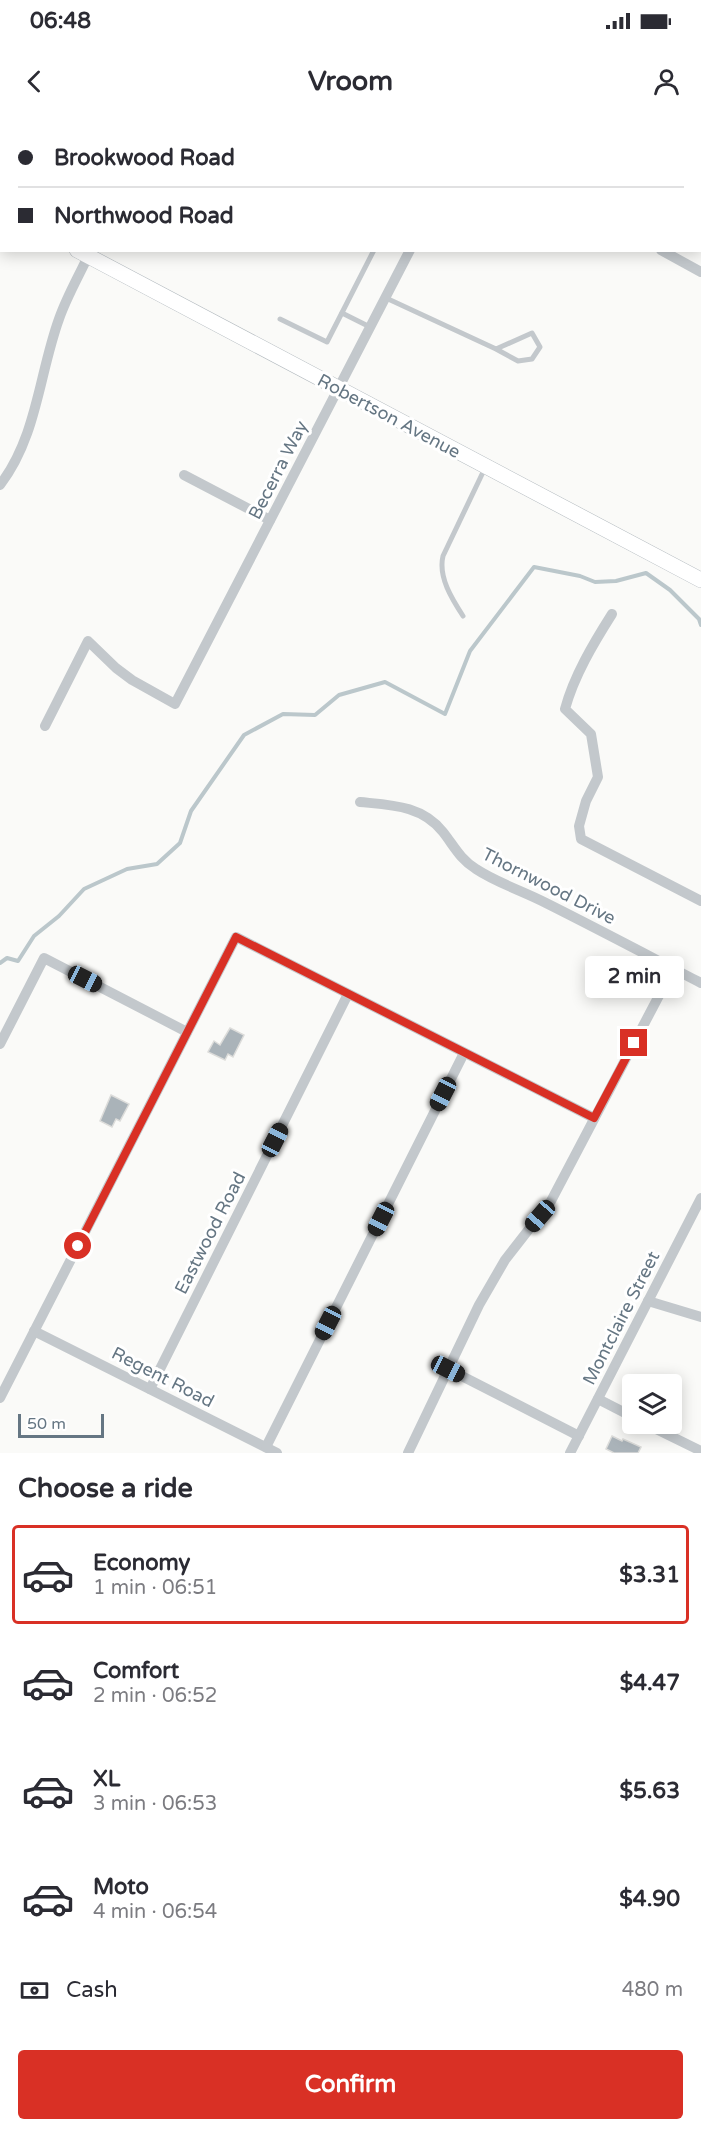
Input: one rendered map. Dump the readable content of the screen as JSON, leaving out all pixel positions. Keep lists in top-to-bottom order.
{
  "streets": {
    "street": [
      "Robertson Avenue",
      "Becerra Way",
      "Thornwood Drive",
      "Eastwood Road",
      "Montclaire Street",
      "Regent Road"
    ]
  },
  "crossings": [
    ["Robertson Avenue", "Becerra Way"],
    ["Eastwood Road", "Regent Road"]
  ],
  "scale_bar": "50 m",
  "page": {
    "status": "06:48",
    "header": "Vroom",
    "banner": ["Brookwood Road", "Northwood Road"],
    "bubble": "2 min",
    "scale": "50 m",
    "heading": "Choose a ride",
    "list": [
      {
        "name": "Economy",
        "note": "1 min · 06:51",
        "value": "$3.31"
      },
      {
        "name": "Comfort",
        "note": "2 min · 06:52",
        "value": "$4.47"
      },
      {
        "name": "XL",
        "note": "3 min · 06:53",
        "value": "$5.63"
      },
      {
        "name": "Moto",
        "note": "4 min · 06:54",
        "value": "$4.90"
      }
    ],
    "pay": ["Cash", "480 m"],
    "buttons": "Confirm"
  }
}
